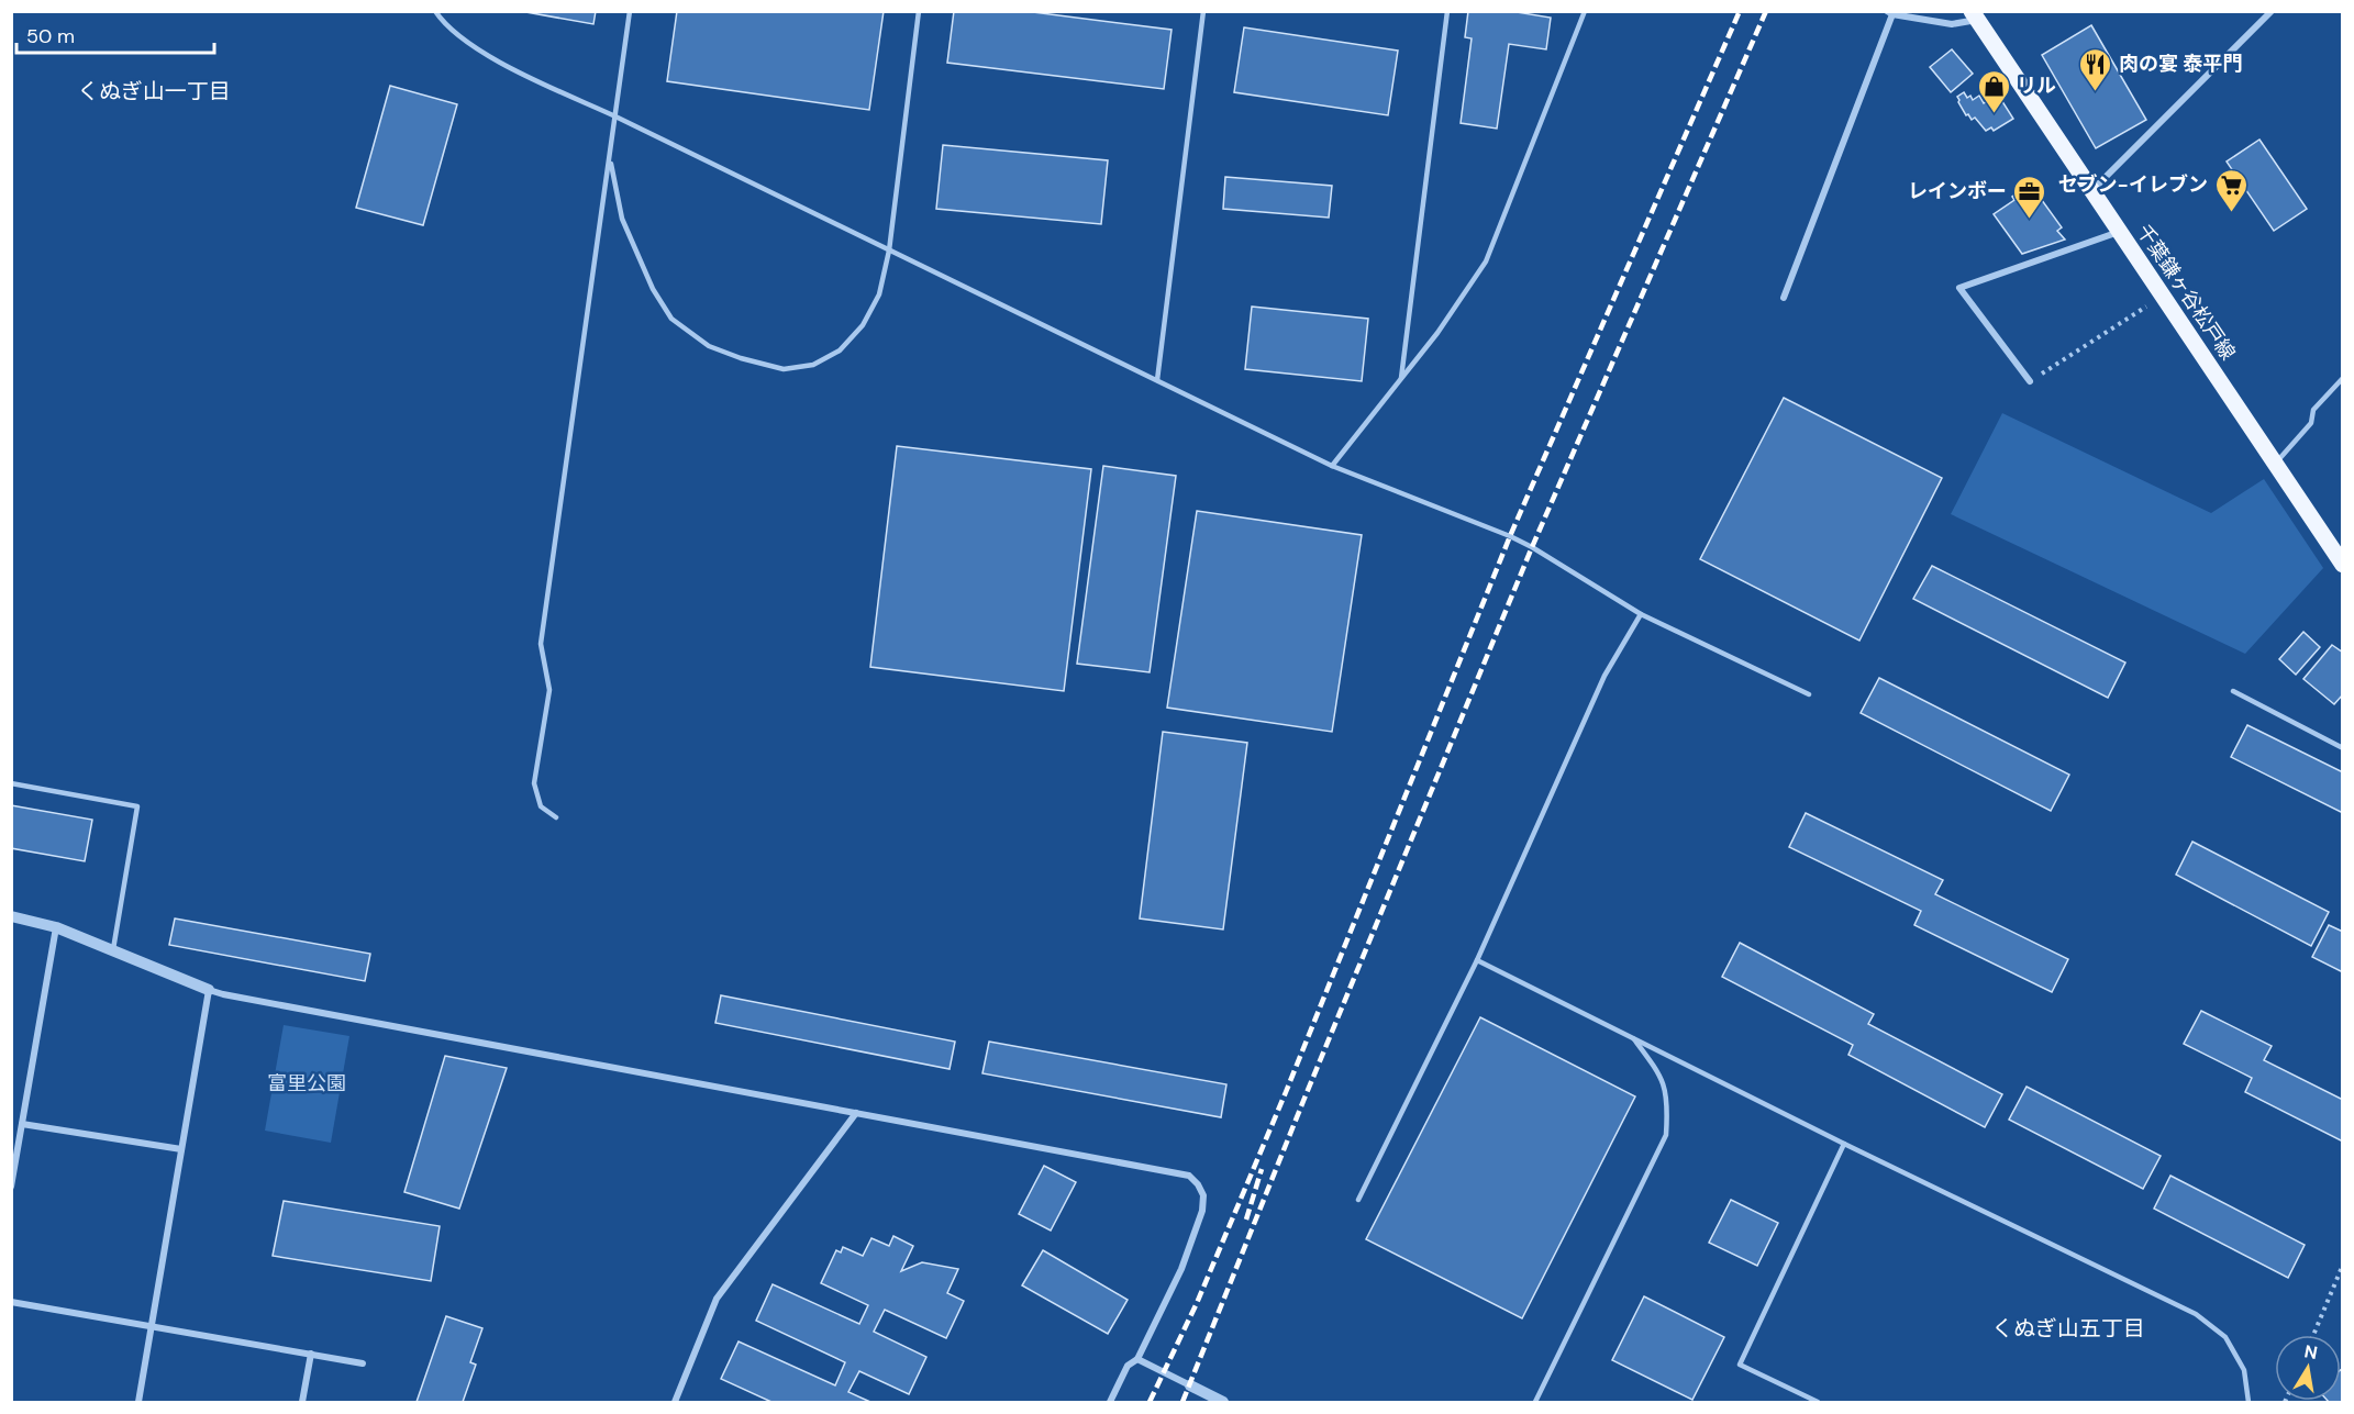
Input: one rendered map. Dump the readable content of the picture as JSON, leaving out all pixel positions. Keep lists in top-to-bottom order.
{
  "streets": {
    "main road": ["千葉鎌ヶ谷松戸線"]
  },
  "districts": ["くぬぎ山一丁目", "くぬぎ山五丁目"],
  "parks": ["富里公園"],
  "places": {
    "restaurant": ["肉の宴 泰平門"],
    "shop": ["リル"],
    "supermarket": ["セブン-イレブン"],
    "office": ["レインボー"]
  },
  "scale_bar": "50 m",
  "north": "top"
}
